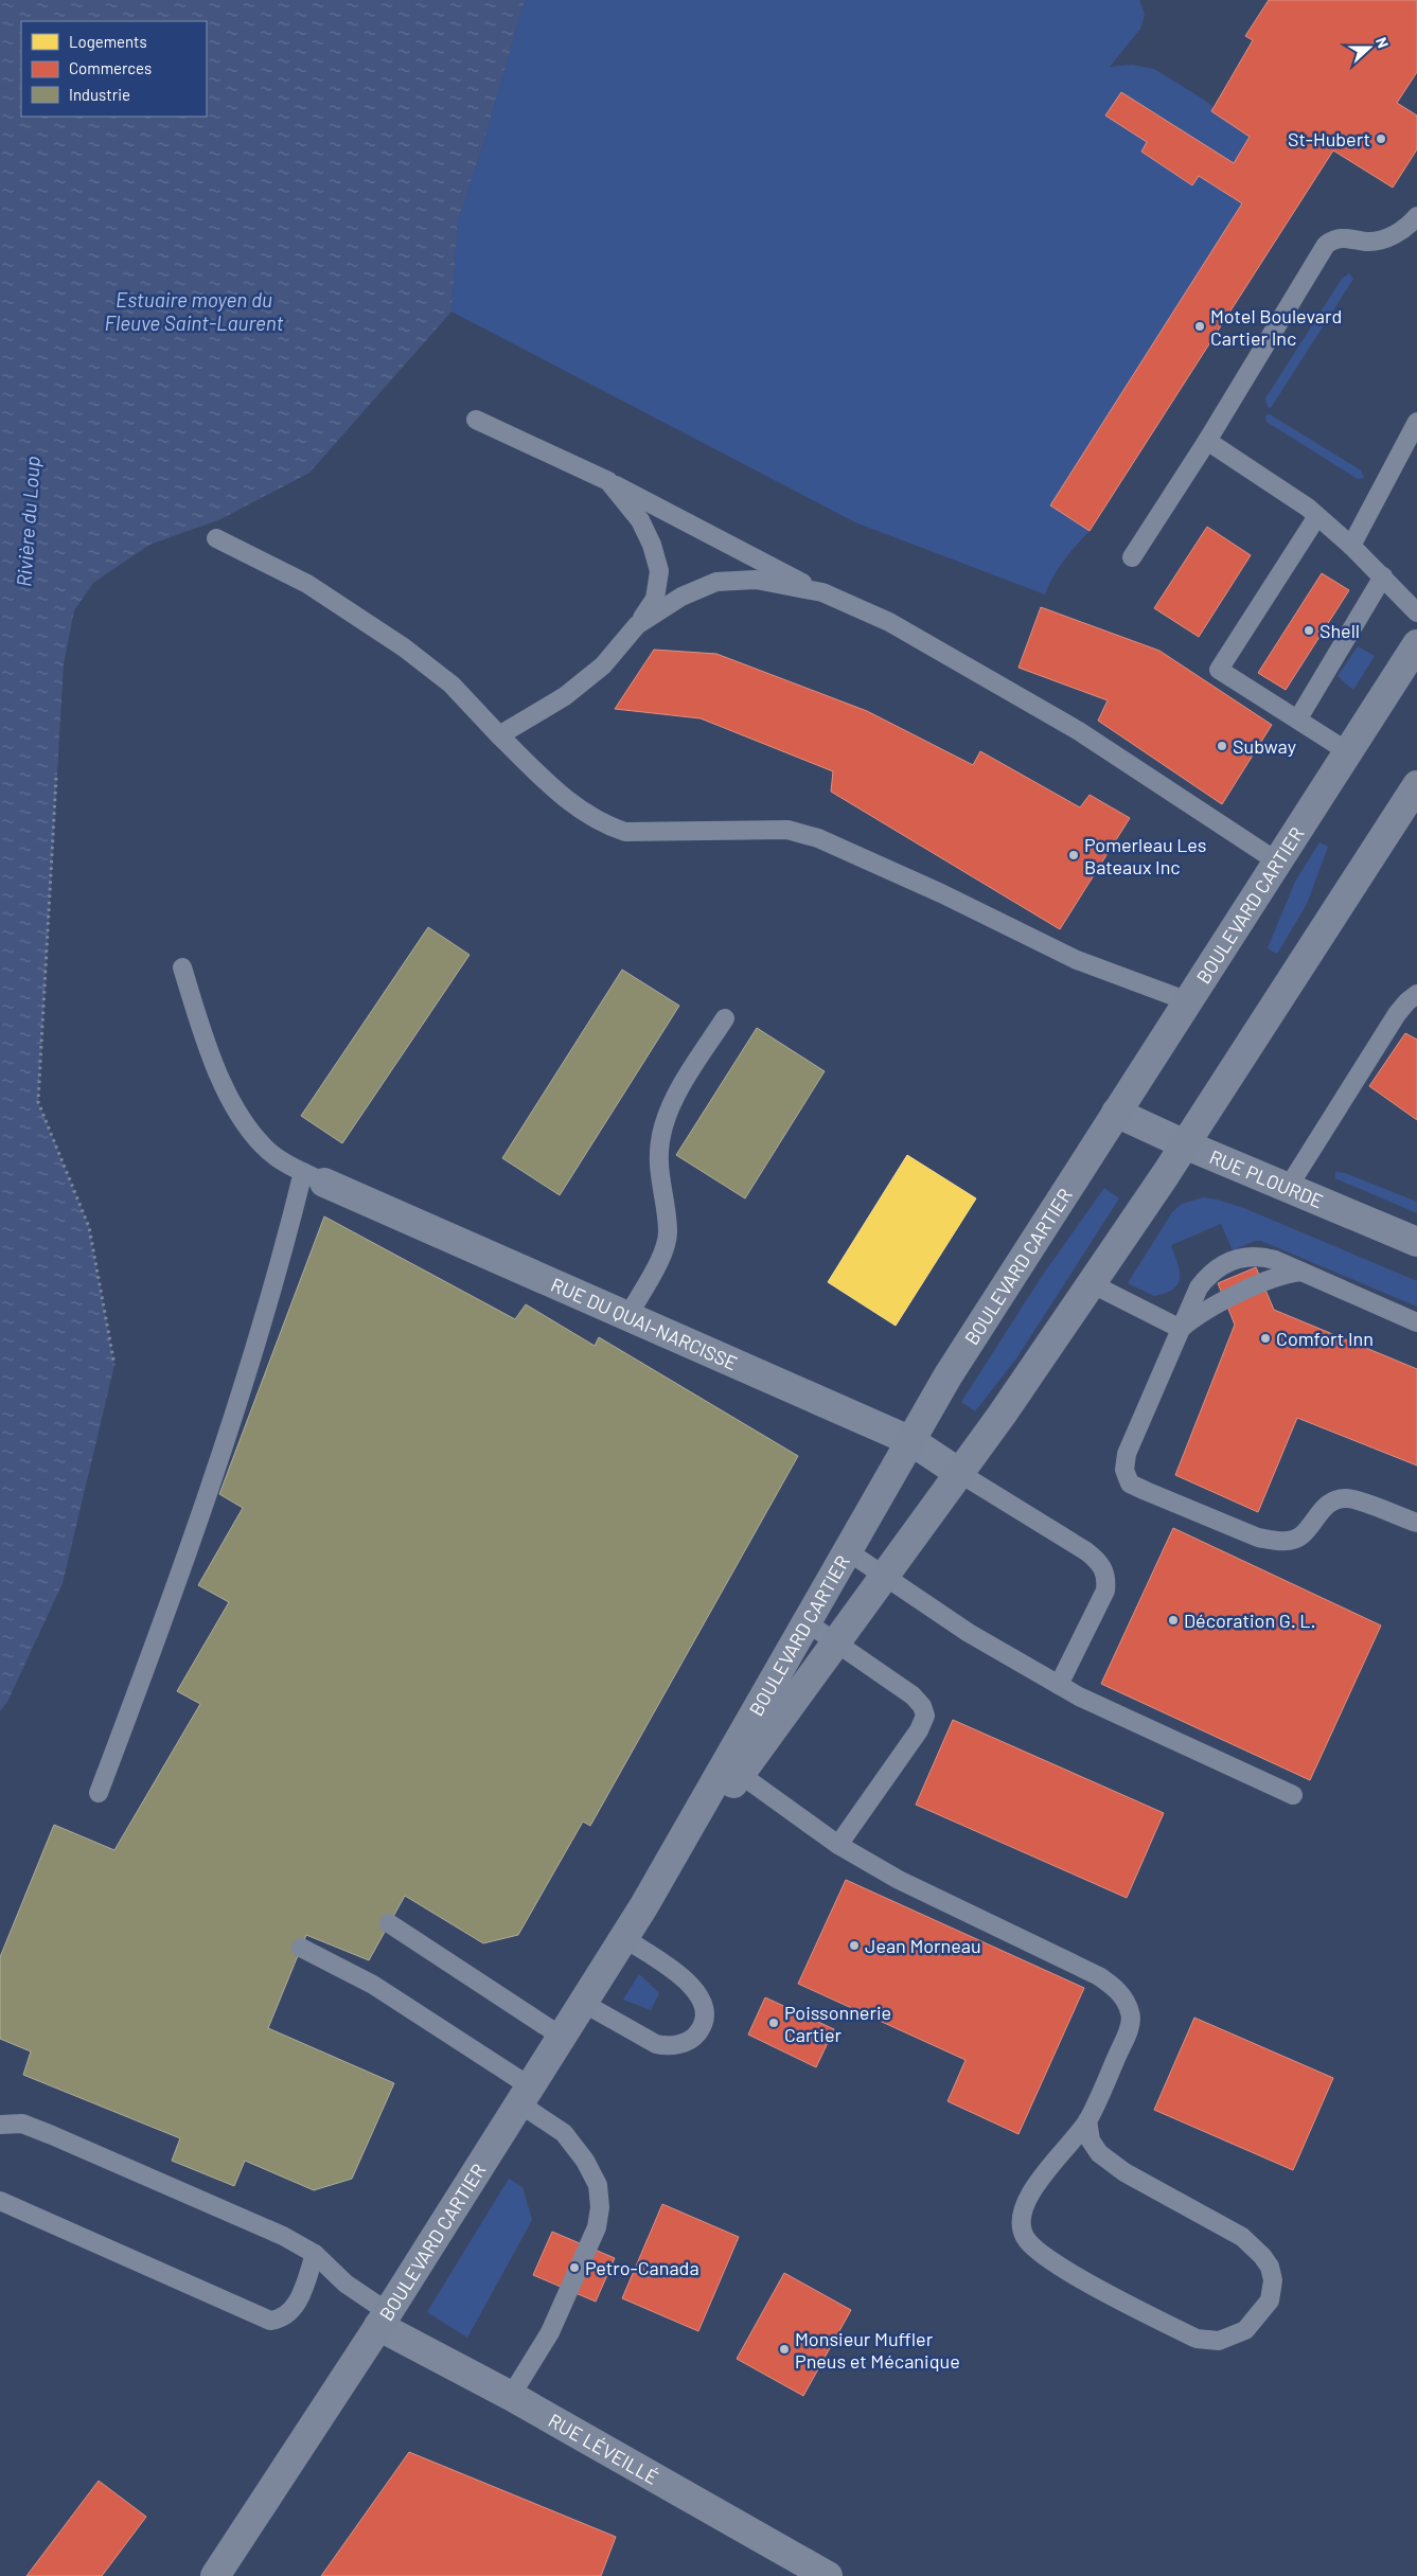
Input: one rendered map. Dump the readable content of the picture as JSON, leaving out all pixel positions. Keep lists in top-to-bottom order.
{
  "streets": {
    "main road": ["BOULEVARD CARTIER"],
    "street": ["RUE PLOURDE", "RUE DU QUAI-NARCISSE", "RUE LÉVEILLÉ"]
  },
  "crossings": [
    ["BOULEVARD CARTIER", "RUE PLOURDE"],
    ["BOULEVARD CARTIER", "RUE DU QUAI-NARCISSE"],
    ["BOULEVARD CARTIER", "RUE LÉVEILLÉ"]
  ],
  "water": ["Estuaire moyen du Fleuve Saint-Laurent", "Rivière du Loup"],
  "places": [
    "St-Hubert",
    "Motel Boulevard Cartier Inc",
    "Shell",
    "Subway",
    "Pomerleau Les Bateaux Inc",
    "Comfort Inn",
    "Décoration G. L.",
    "Jean Morneau",
    "Poissonnerie Cartier",
    "Petro-Canada",
    "Monsieur Muffler Pneus et Mécanique"
  ],
  "legend": ["Logements", "Commerces", "Industrie"],
  "north": "right"
}
